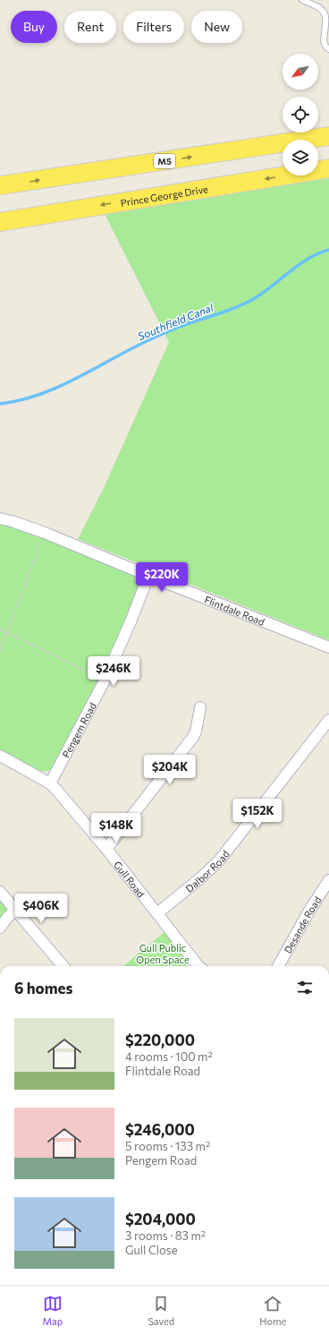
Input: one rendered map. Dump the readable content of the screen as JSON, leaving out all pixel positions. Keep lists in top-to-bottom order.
{
  "streets": {
    "main road": ["M5", "Prince George Drive"],
    "street": [
      "Flintdale Road",
      "Pengem Road",
      "Dalbor Road",
      "Gull Road",
      "Desande Road"
    ]
  },
  "crossings": [
    ["Flintdale Road", "Pengem Road"],
    ["Pengem Road", "Gull Road"],
    ["Dalbor Road", "Gull Road"]
  ],
  "water": ["Southfield Canal"],
  "parks": ["Gull Public Open Space"],
  "north": "bottom left",
  "page": {
    "chip": [
      "Buy",
      "Rent",
      "Filters",
      "New"
    ],
    "price": [
      "$220K",
      "$246K",
      "$204K",
      "$152K",
      "$148K",
      "$406K"
    ],
    "heading": "6 homes",
    "list": [
      {
        "name": "$220,000",
        "note": "4 rooms · 100 m² · Flintdale Road"
      },
      {
        "name": "$246,000",
        "note": "5 rooms · 133 m² · Pengem Road"
      },
      {
        "name": "$204,000",
        "note": "3 rooms · 83 m² · Gull Close"
      }
    ],
    "tabs": ["Map", "Saved", "Home"]
  }
}
